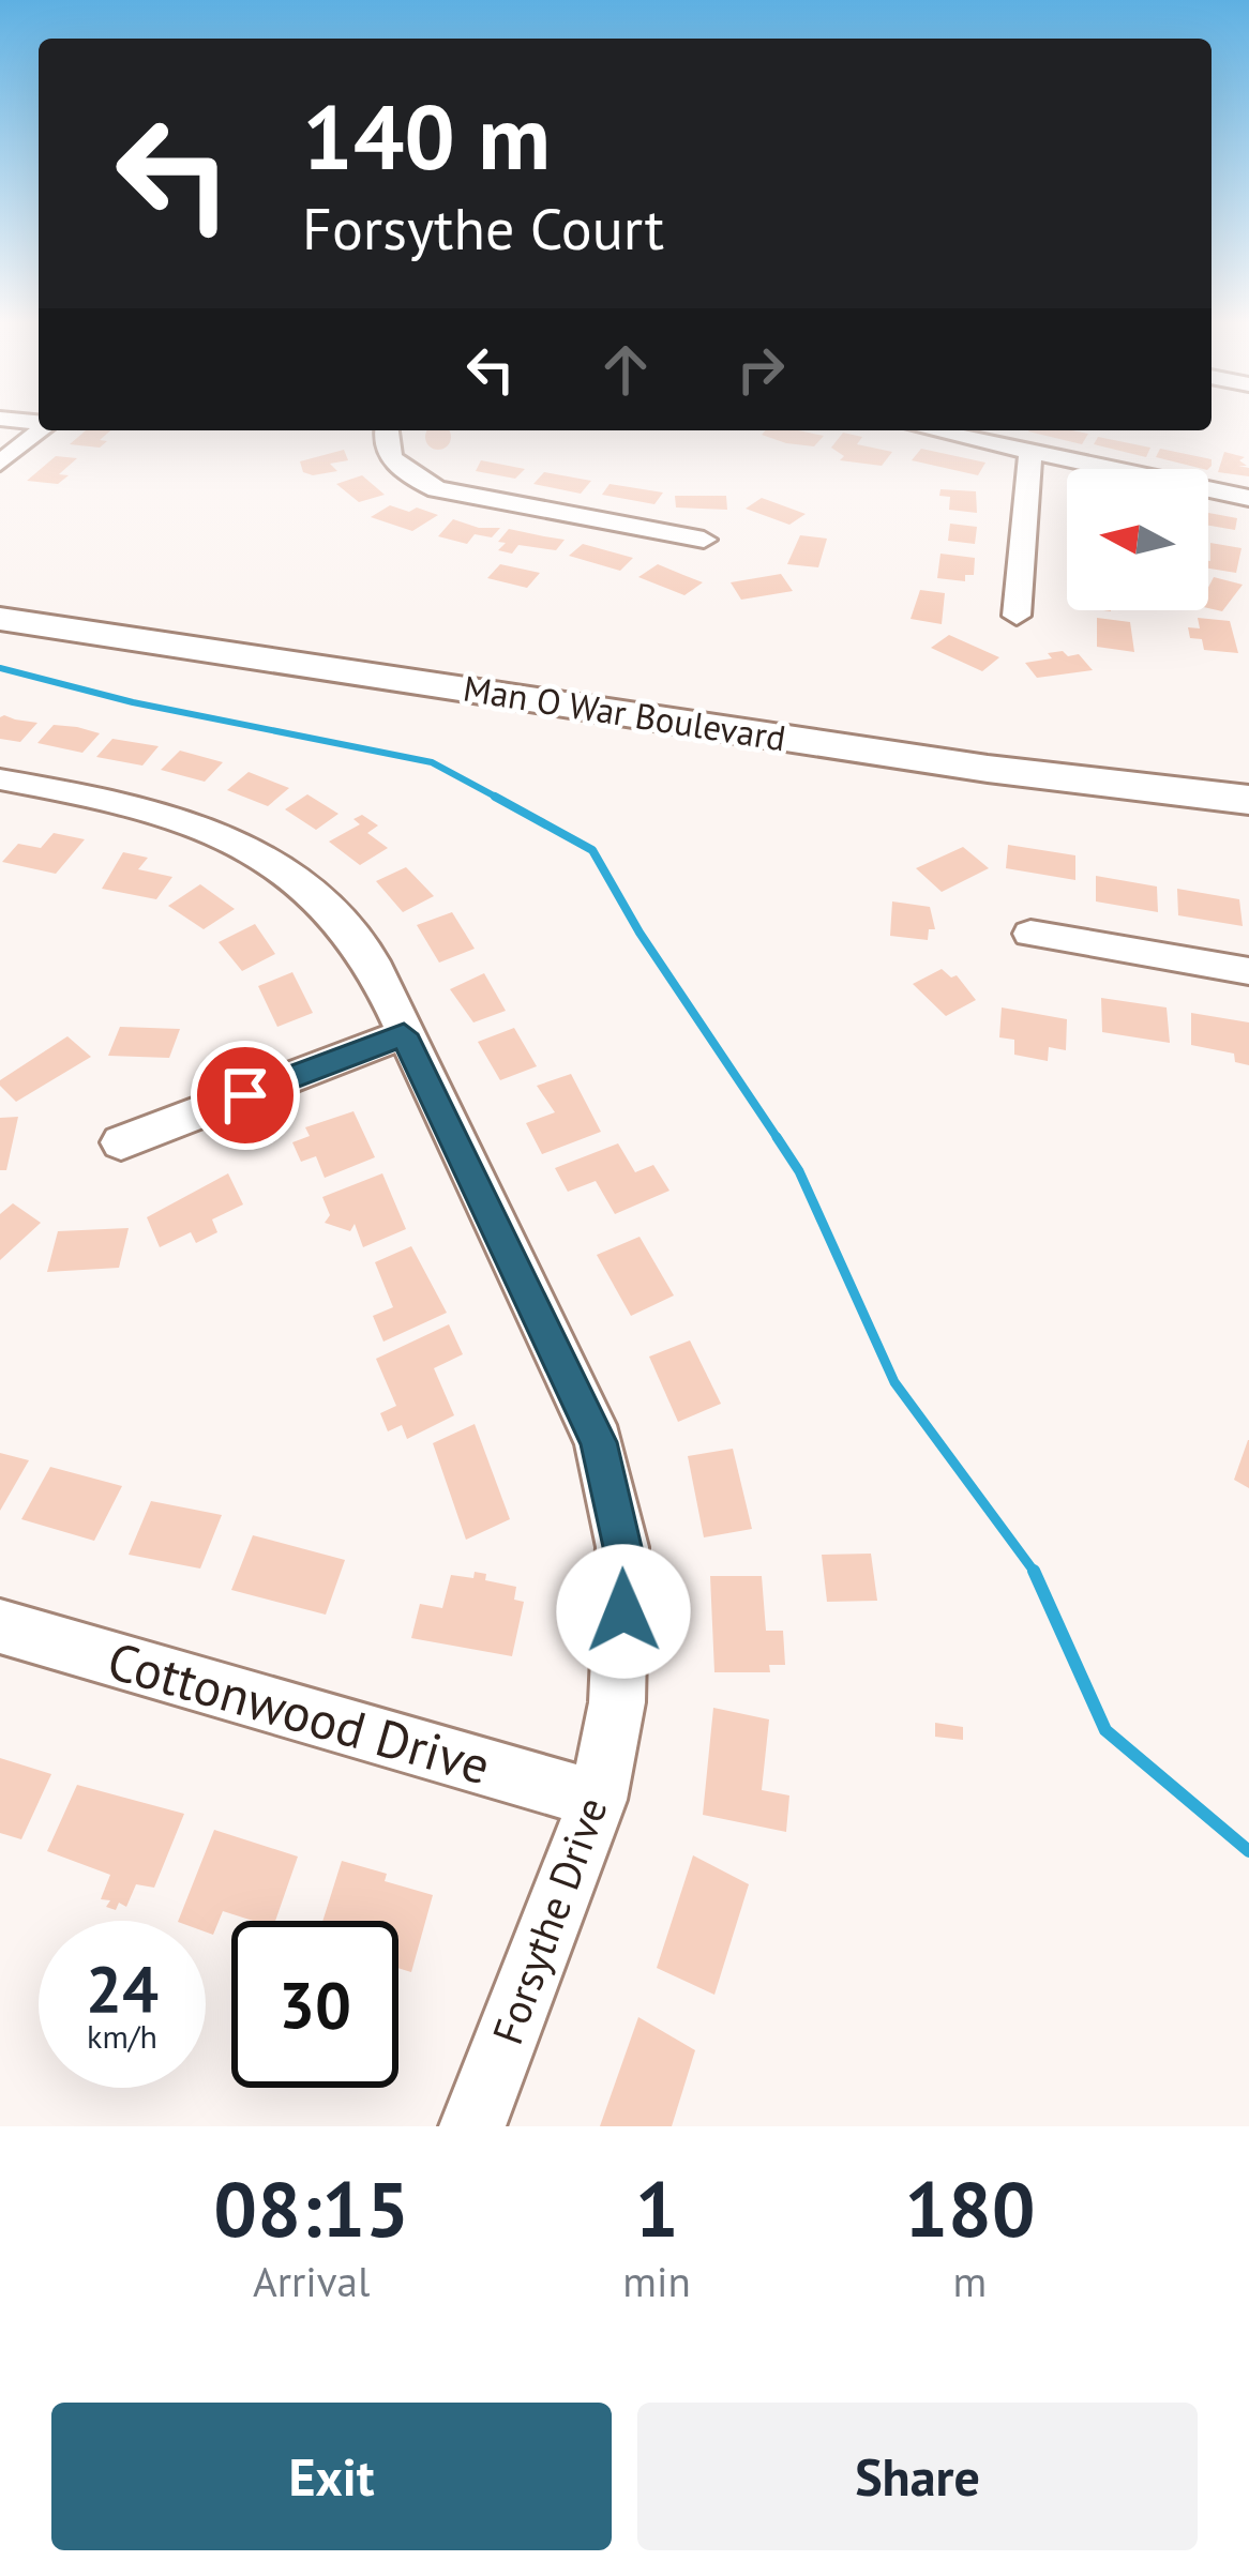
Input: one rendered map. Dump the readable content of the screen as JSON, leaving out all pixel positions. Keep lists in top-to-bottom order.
{
  "streets": {
    "main road": ["Man O War Boulevard"],
    "street": ["Cottonwood Drive", "Forsythe Drive"]
  },
  "crossings": [
    ["Cottonwood Drive", "Forsythe Drive"]
  ],
  "north": "left",
  "page": {
    "turn": ["140 m", "Forsythe Court"],
    "speed": "24 km/h",
    "limit": "30",
    "eta": [
      "08:15",
      "Arrival",
      "1",
      "min",
      "180",
      "m"
    ],
    "buttons": ["Exit", "Share"]
  }
}
